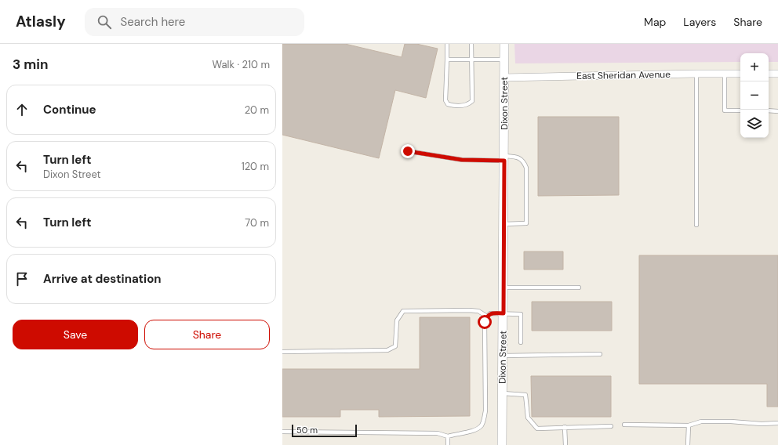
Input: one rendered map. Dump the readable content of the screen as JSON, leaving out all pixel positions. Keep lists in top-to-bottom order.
{
  "streets": {
    "street": ["East Sheridan Avenue", "Dixon Street"]
  },
  "crossings": [
    ["East Sheridan Avenue", "Dixon Street"]
  ],
  "scale_bar": "50 m",
  "page": {
    "header": "Atlasly",
    "search": "Search here",
    "nav": ["Map", "Layers", "Share"],
    "heading": ["3 min", "Walk · 210 m"],
    "map_buttons": ["+", "−"],
    "list": [
      ["Continue", "20 m"],
      ["Turn left", "Dixon Street", "120 m"],
      ["Turn left", "70 m"],
      "Arrive at destination"
    ],
    "buttons": ["Save", "Share"],
    "scale": "50 m"
  }
}
